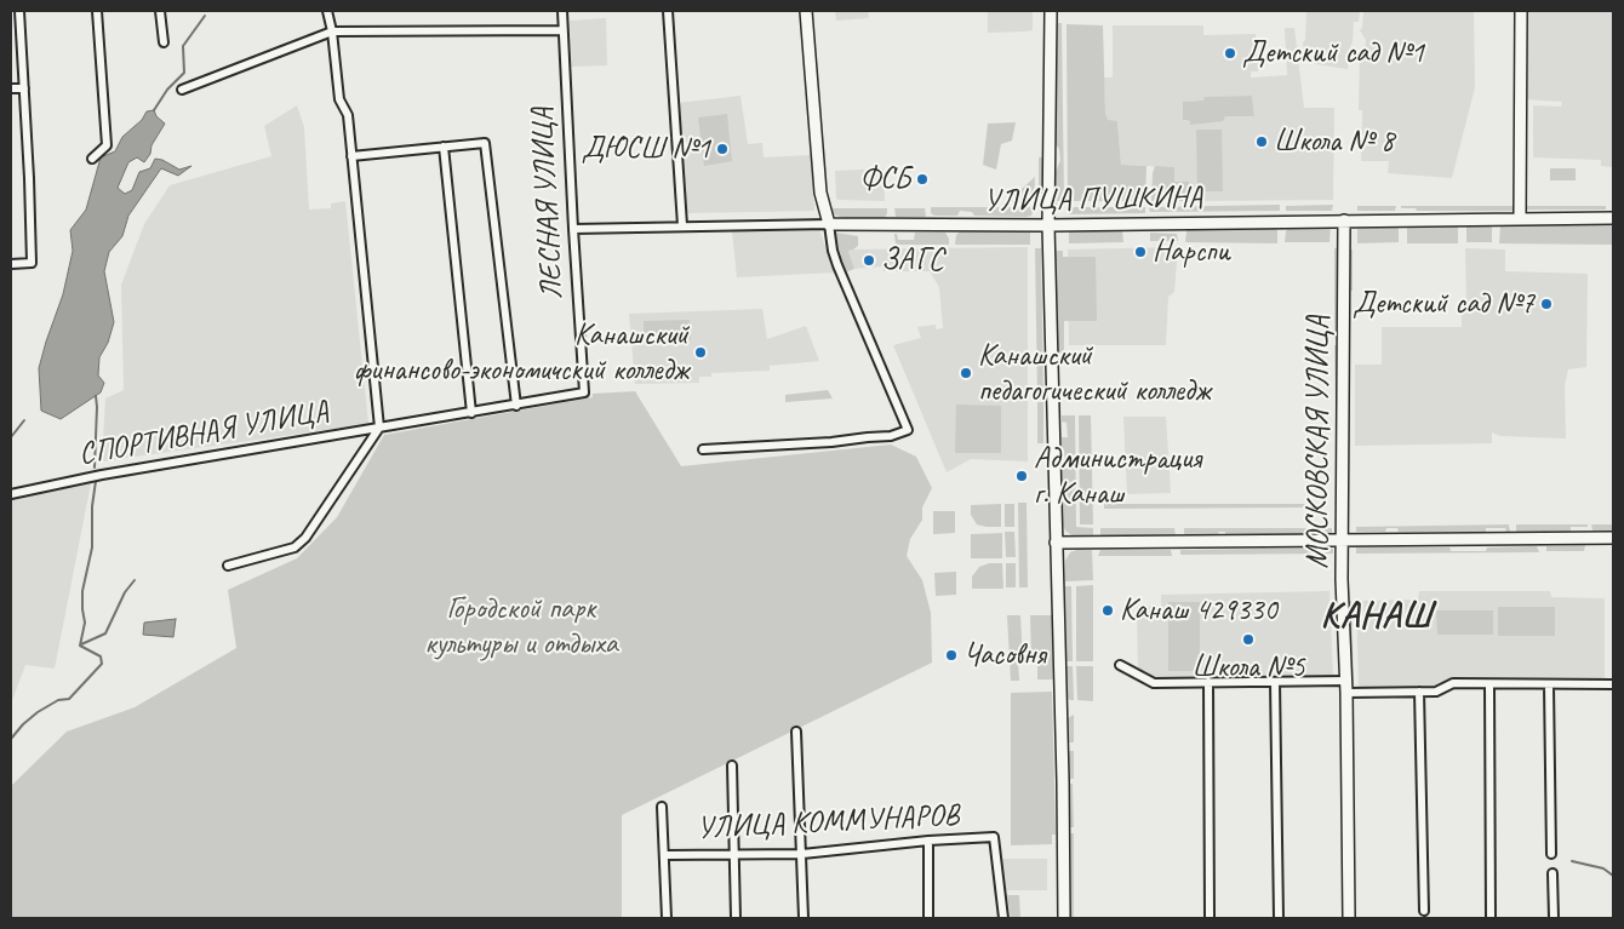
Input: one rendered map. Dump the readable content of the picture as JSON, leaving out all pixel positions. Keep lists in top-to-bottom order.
{
  "streets": {
    "street": [
      "УЛИЦА ПУШКИНА",
      "ЛЕСНАЯ УЛИЦА",
      "СПОРТИВНАЯ УЛИЦА",
      "МОСКОВСКАЯ УЛИЦА",
      "УЛИЦА КОММУНАРОВ"
    ]
  },
  "crossings": [
    ["УЛИЦА ПУШКИНА", "ЛЕСНАЯ УЛИЦА"],
    ["УЛИЦА ПУШКИНА", "МОСКОВСКАЯ УЛИЦА"],
    ["ЛЕСНАЯ УЛИЦА", "СПОРТИВНАЯ УЛИЦА"]
  ],
  "districts": ["КАНАШ"],
  "parks": ["Городской парк культуры и отдыха"],
  "places": [
    "Детский сад №1",
    "Школа № 8",
    "ДЮСШ №1",
    "ФСБ",
    "Нарспи",
    "ЗАГС",
    "Детский сад №7",
    "Канашский финансово-экономичский колледж",
    "Канашский педагогический колледж",
    "Администрация г. Канаш",
    "Канаш 429330",
    "Школа №5",
    "Часовня"
  ]
}
